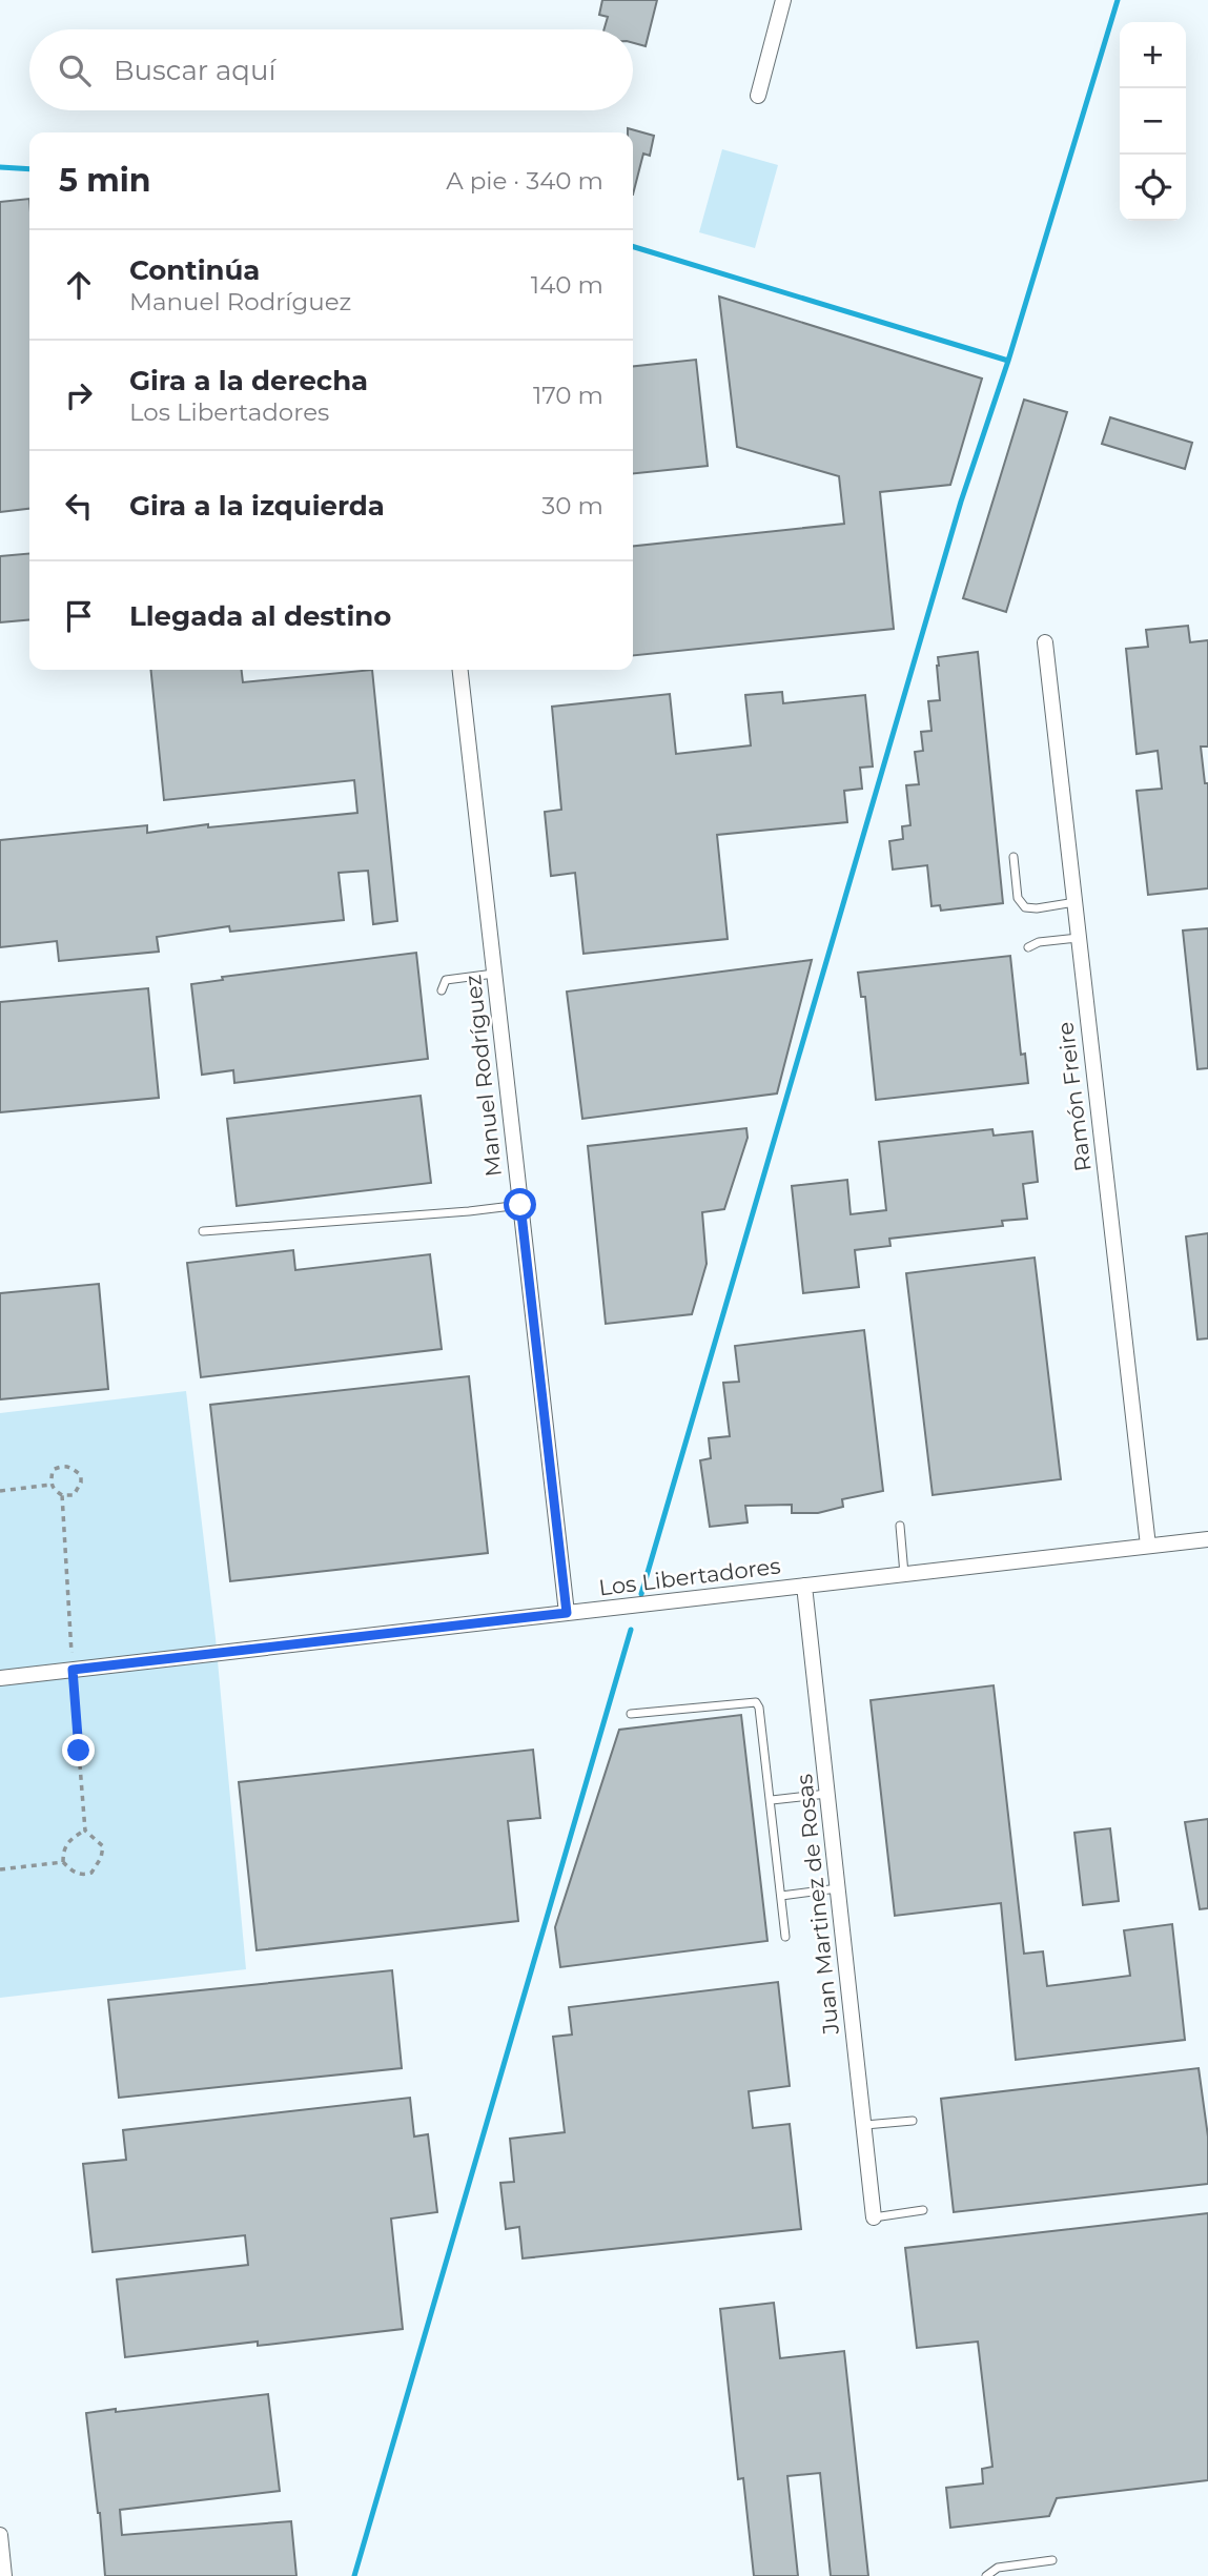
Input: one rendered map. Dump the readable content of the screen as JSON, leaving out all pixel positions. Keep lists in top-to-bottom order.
{
  "streets": {
    "street": [
      "Manuel Rodríguez",
      "Ramón Freire",
      "Los Libertadores",
      "Juan Martinez de Rosas"
    ]
  },
  "crossings": [
    ["Manuel Rodríguez", "Los Libertadores"],
    ["Ramón Freire", "Los Libertadores"],
    ["Los Libertadores", "Juan Martinez de Rosas"]
  ],
  "page": {
    "map_buttons": ["+", "−"],
    "search": "Buscar aquí",
    "heading": ["5 min", "A pie · 340 m"],
    "list": [
      ["Continúa", "Manuel Rodríguez", "140 m"],
      ["Gira a la derecha", "Los Libertadores", "170 m"],
      ["Gira a la izquierda", "30 m"],
      "Llegada al destino"
    ]
  }
}
